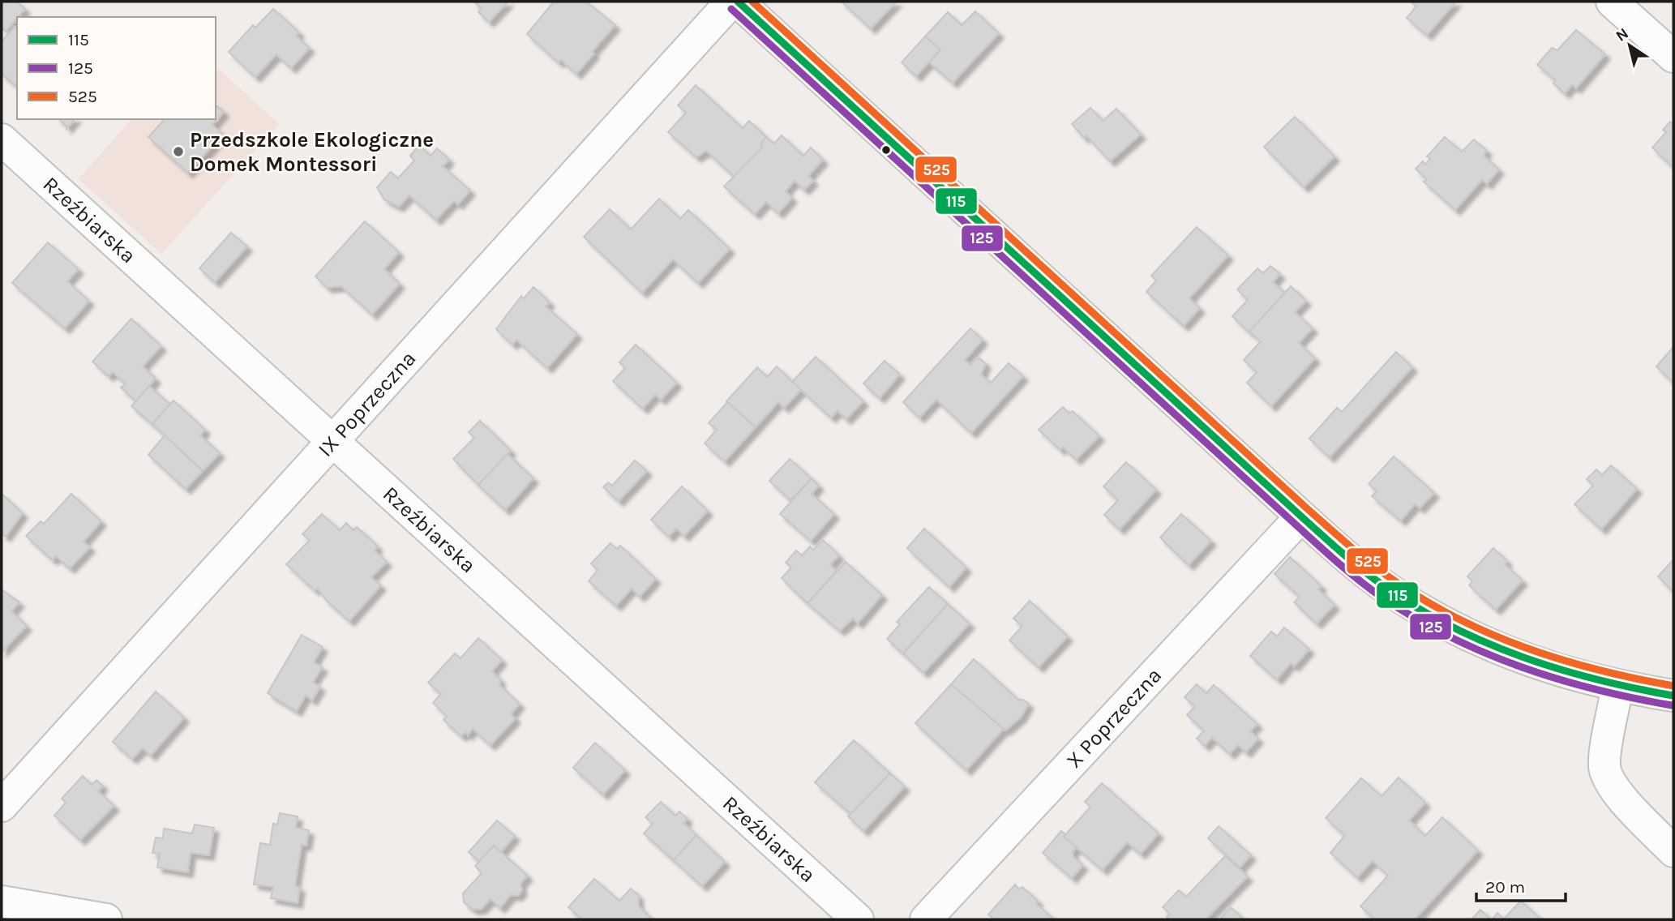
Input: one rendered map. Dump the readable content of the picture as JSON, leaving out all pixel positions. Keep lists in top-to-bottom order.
{
  "streets": {
    "street": ["Rzeźbiarska", "IX Poprzeczna", "X Poprzeczna"]
  },
  "crossings": [
    ["Rzeźbiarska", "IX Poprzeczna"]
  ],
  "places": ["Przedszkole Ekologiczne Domek Montessori"],
  "lines": ["transit line 115", "transit line 525", "transit line 125"],
  "legend": ["115", "125", "525"],
  "scale_bar": "20 m",
  "north": "top left"
}
